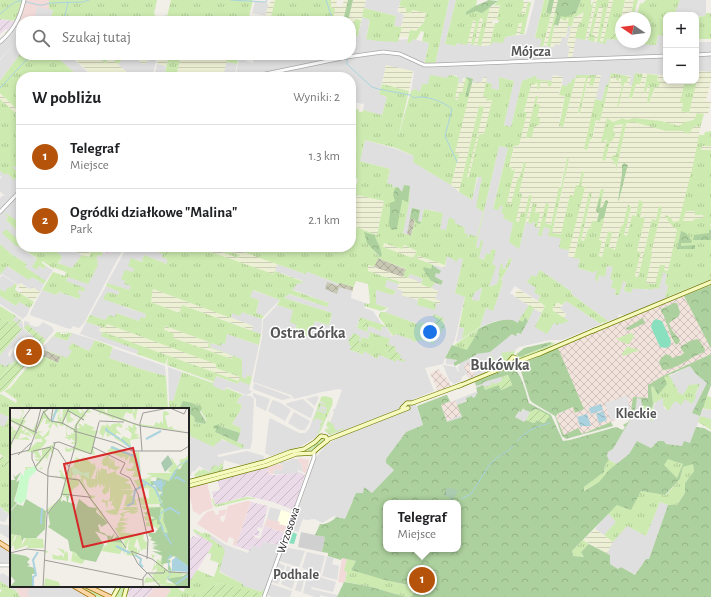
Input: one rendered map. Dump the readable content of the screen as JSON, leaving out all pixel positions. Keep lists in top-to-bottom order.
{
  "streets": {
    "street": ["Wrzosowa"]
  },
  "districts": [
    "Mójcza",
    "Ostra Górka",
    "Bukówka",
    "Kleckie",
    "Podhale"
  ],
  "north": "left",
  "page": {
    "map_buttons": ["+", "−"],
    "search": "Szukaj tutaj",
    "heading": ["W pobliżu", "Wyniki: 2"],
    "list": [
      {
        "mark": "1",
        "name": "Telegraf",
        "note": "Miejsce",
        "value": "1.3 km"
      },
      {
        "mark": "2",
        "name": "Ogródki działkowe \"Malina\"",
        "note": "Park",
        "value": "2.1 km"
      }
    ],
    "pins": ["2", "1"],
    "popup": ["Telegraf", "Miejsce"]
  }
}
